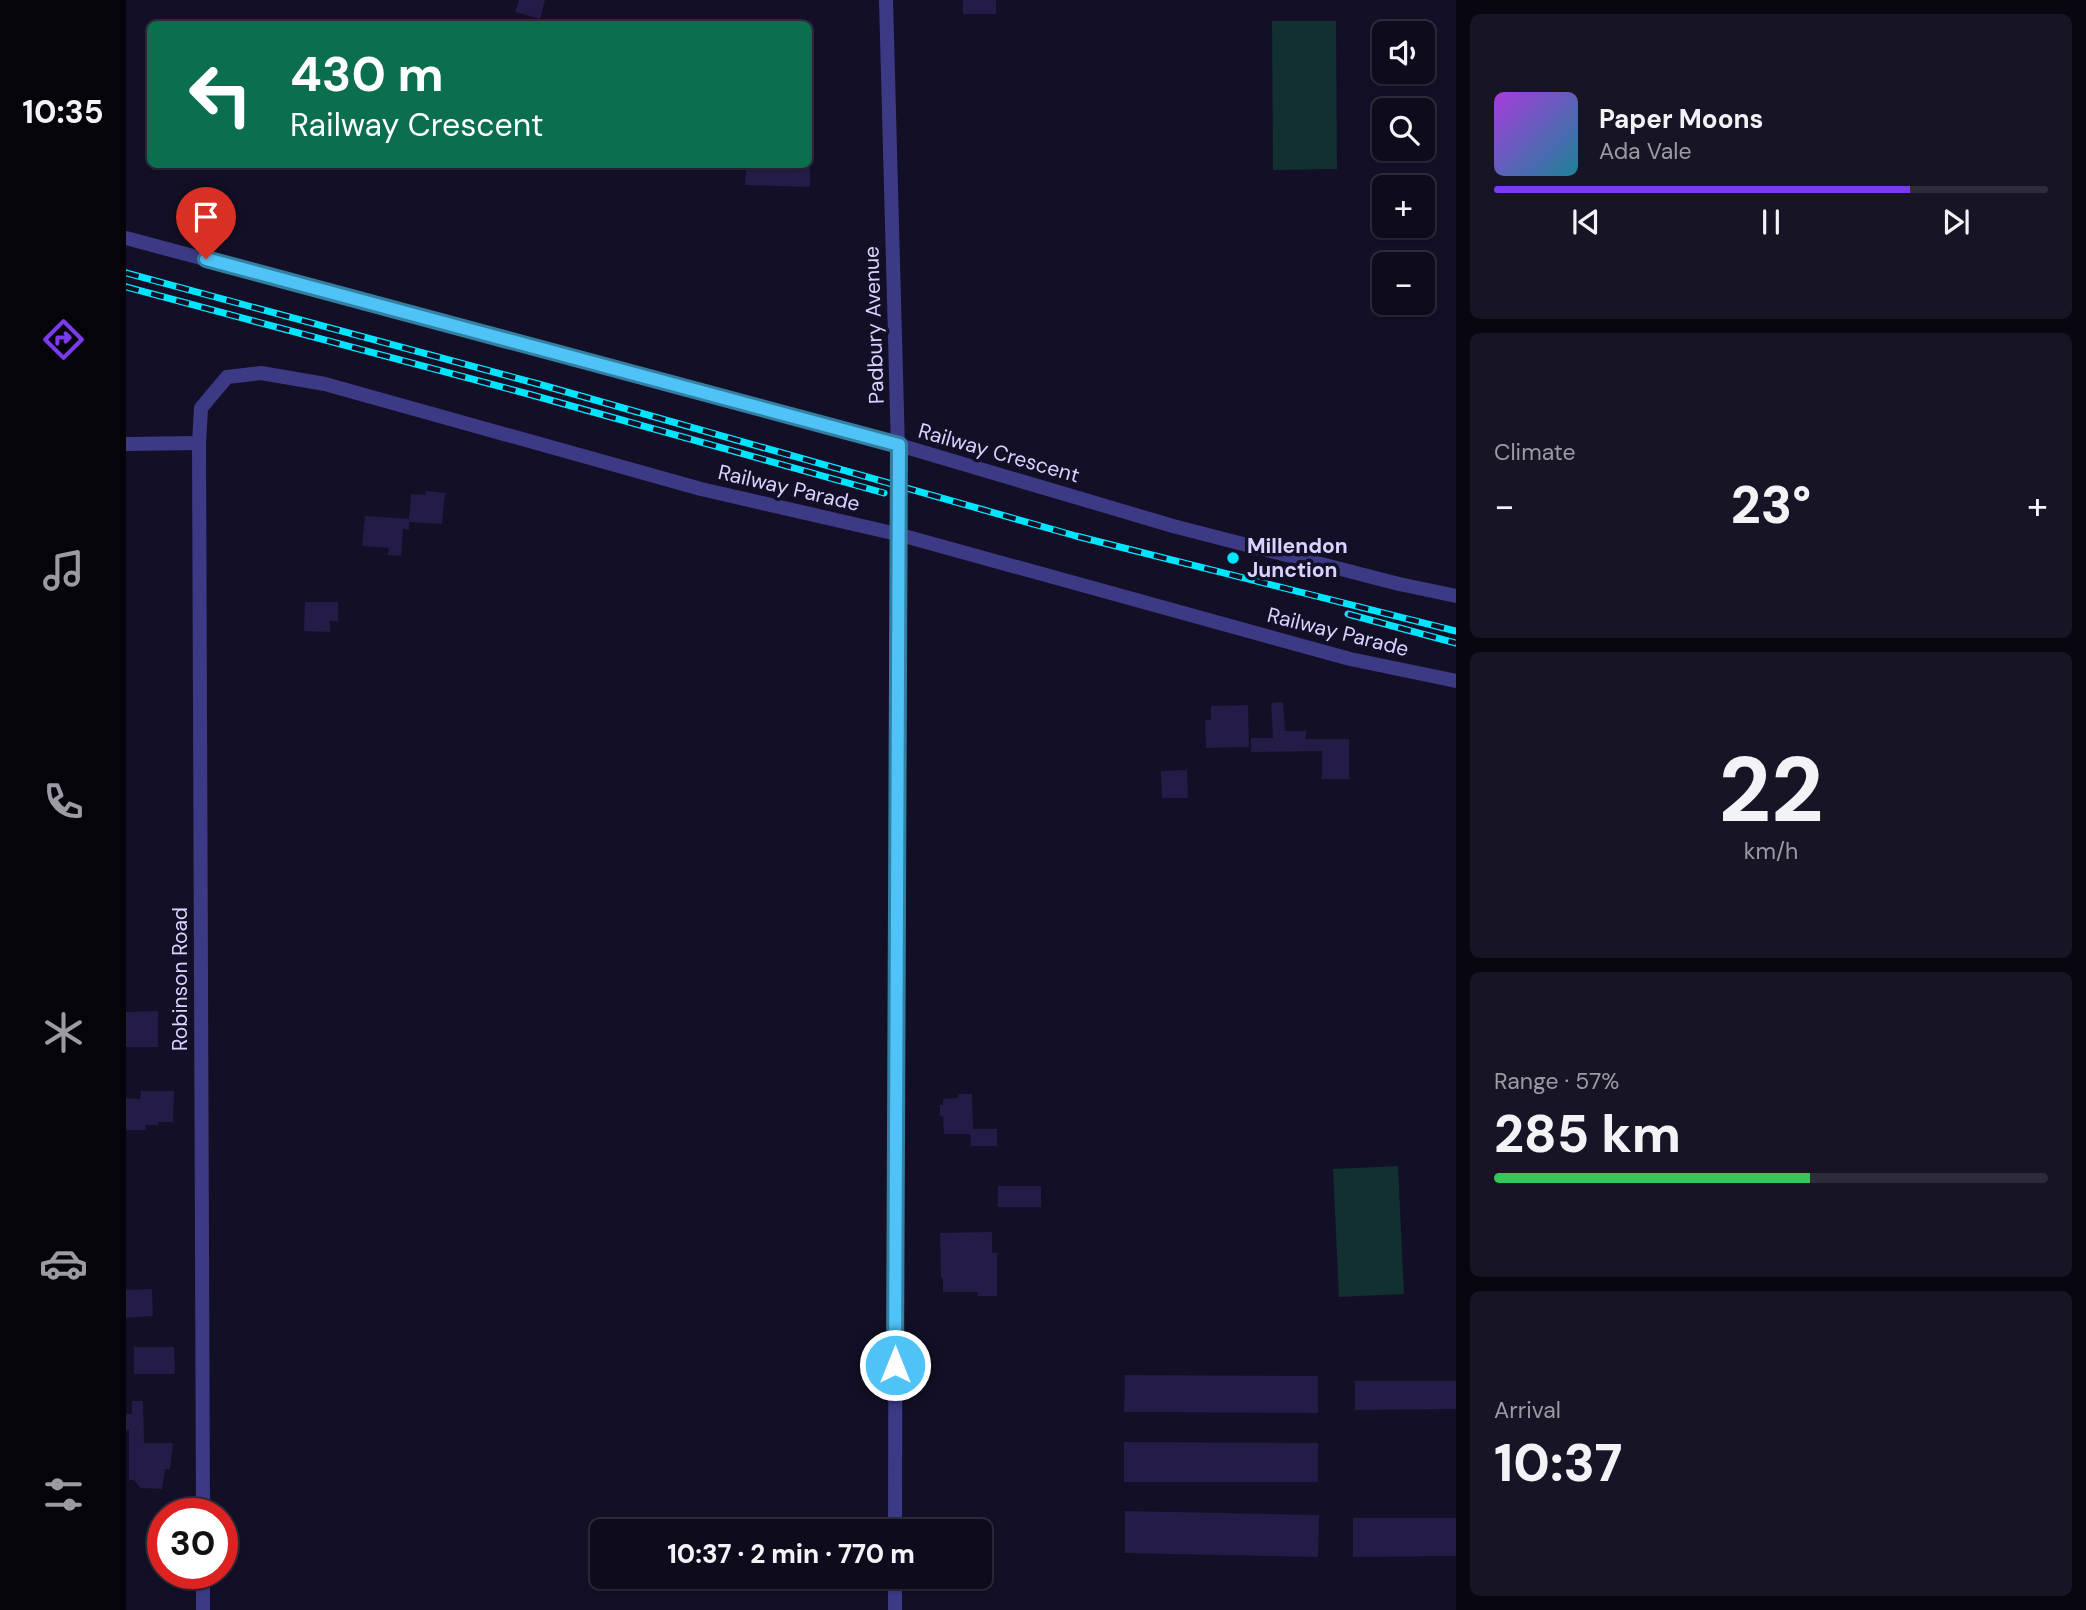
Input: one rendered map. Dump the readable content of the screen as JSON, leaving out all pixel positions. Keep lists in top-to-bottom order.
{
  "streets": {
    "street": [
      "Padbury Avenue",
      "Railway Crescent",
      "Railway Parade",
      "Robinson Road"
    ]
  },
  "crossings": [
    ["Padbury Avenue", "Railway Crescent"],
    ["Padbury Avenue", "Railway Parade"],
    ["Railway Parade", "Robinson Road"]
  ],
  "places": ["Millendon Junction"],
  "page": {
    "tabs": "10:35",
    "map_buttons": ["+", "−"],
    "turn": ["430 m", "Railway Crescent"],
    "song": ["Paper Moons", "Ada Vale"],
    "tile": [
      "Climate",
      ["22", "km/h"],
      ["Range · 57%", "285 km"],
      ["Arrival", "10:37"]
    ],
    "heat": ["−", "23°", "+"],
    "limit": "30",
    "trip": "10:37 · 2 min · 770 m"
  }
}
